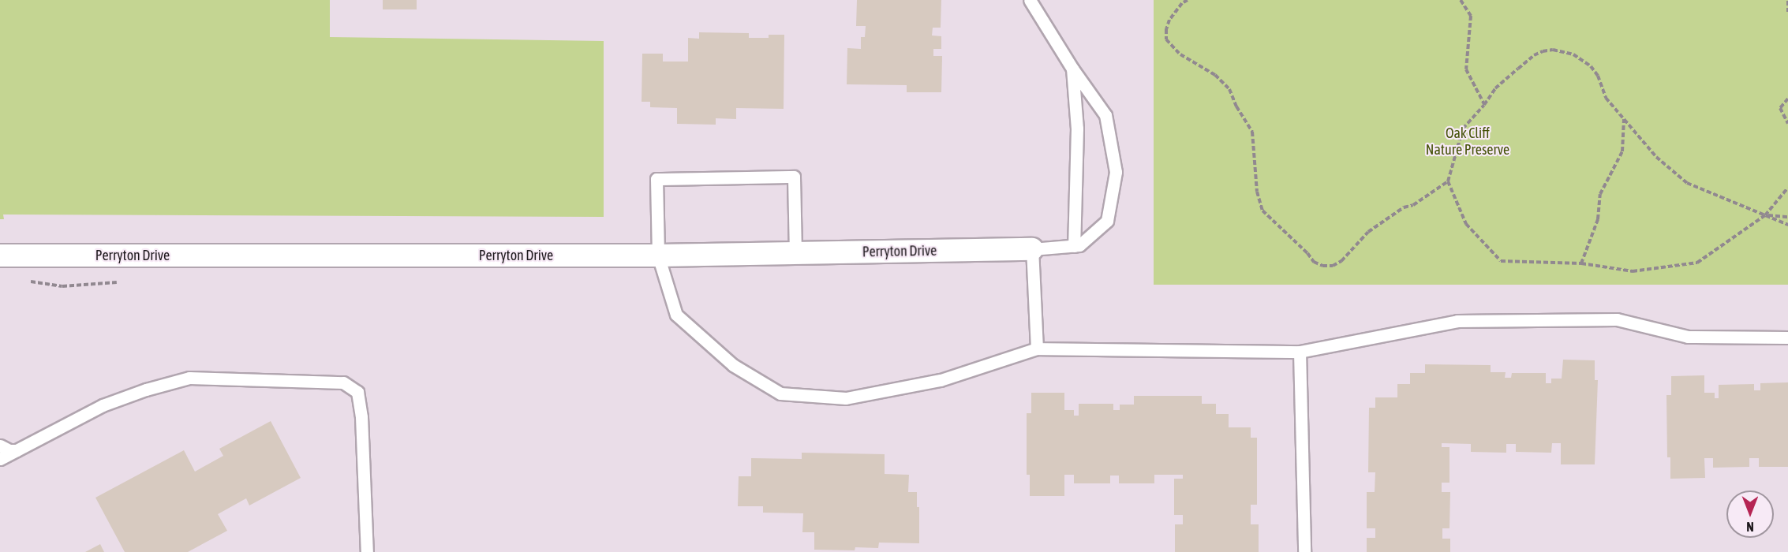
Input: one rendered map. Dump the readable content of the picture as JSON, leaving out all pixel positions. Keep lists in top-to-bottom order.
{
  "streets": {
    "street": ["Perryton Drive"]
  },
  "parks": ["Oak Cliff Nature Preserve"],
  "north": "bottom"
}
